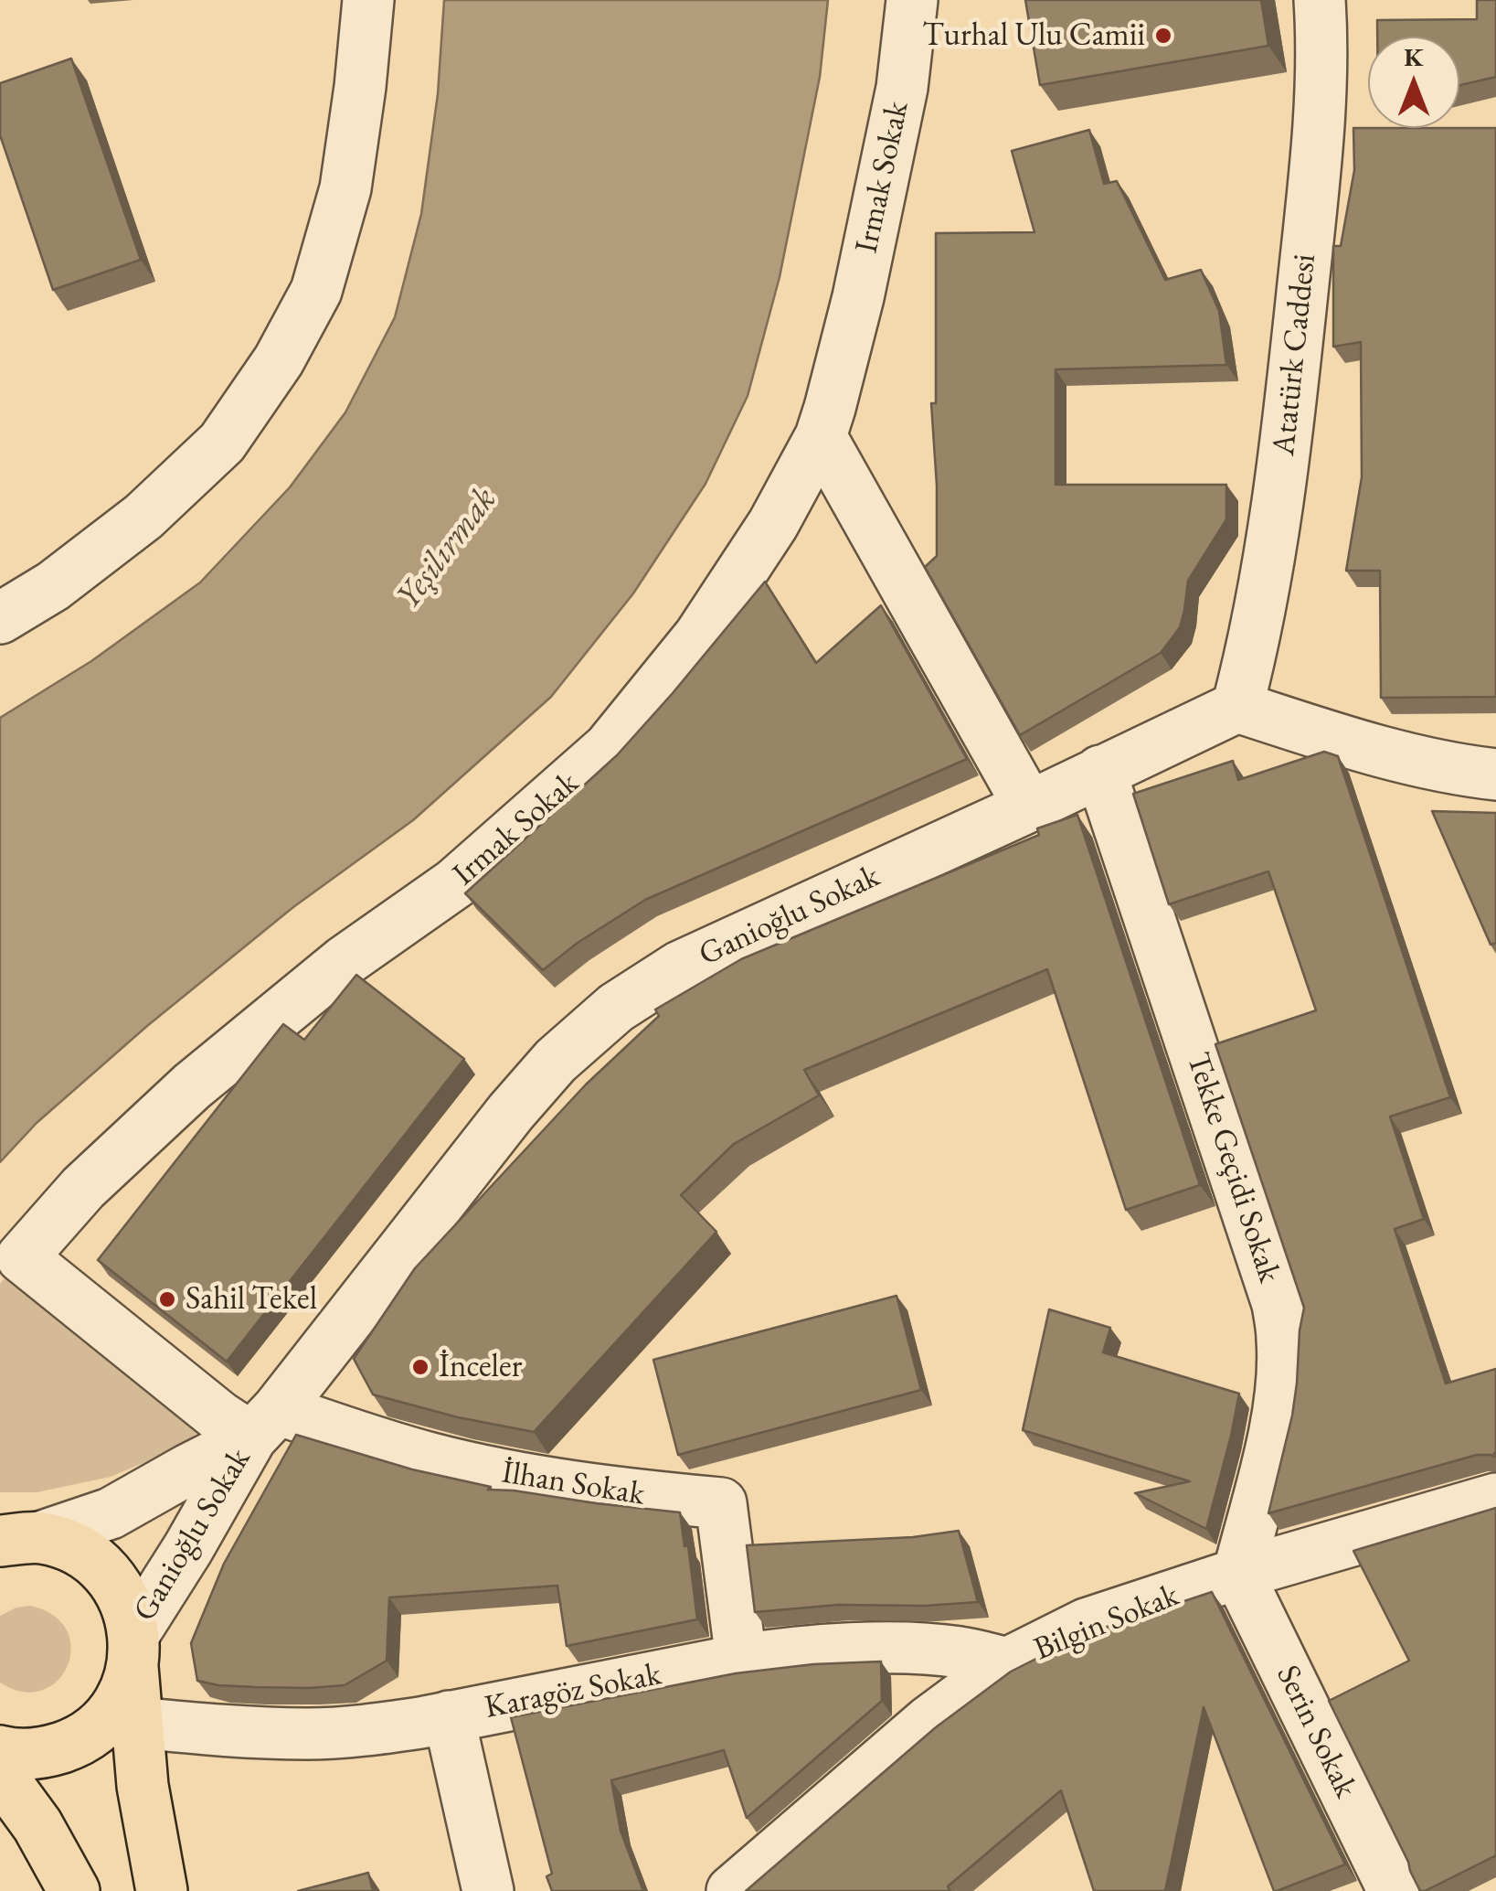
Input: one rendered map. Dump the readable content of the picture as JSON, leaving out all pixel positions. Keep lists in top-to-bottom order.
{
  "streets": {
    "street": [
      "Irmak Sokak",
      "Atatürk Caddesi",
      "Ganioğlu Sokak",
      "Tekke Geçidi Sokak",
      "İlhan Sokak",
      "Bilgin Sokak",
      "Karagöz Sokak",
      "Serin Sokak"
    ]
  },
  "crossings": [
    ["Irmak Sokak", "Ganioğlu Sokak"],
    ["Irmak Sokak", "İlhan Sokak"],
    ["Atatürk Caddesi", "Ganioğlu Sokak"],
    ["Ganioğlu Sokak", "Tekke Geçidi Sokak"],
    ["Ganioğlu Sokak", "İlhan Sokak"],
    ["Tekke Geçidi Sokak", "Bilgin Sokak"],
    ["Tekke Geçidi Sokak", "Serin Sokak"],
    ["İlhan Sokak", "Karagöz Sokak"],
    ["Bilgin Sokak", "Karagöz Sokak"],
    ["Bilgin Sokak", "Serin Sokak"]
  ],
  "water": ["Yeşilırmak"],
  "places": ["Turhal Ulu Camii", "Sahil Tekel", "İnceler"],
  "north": "top"
}
